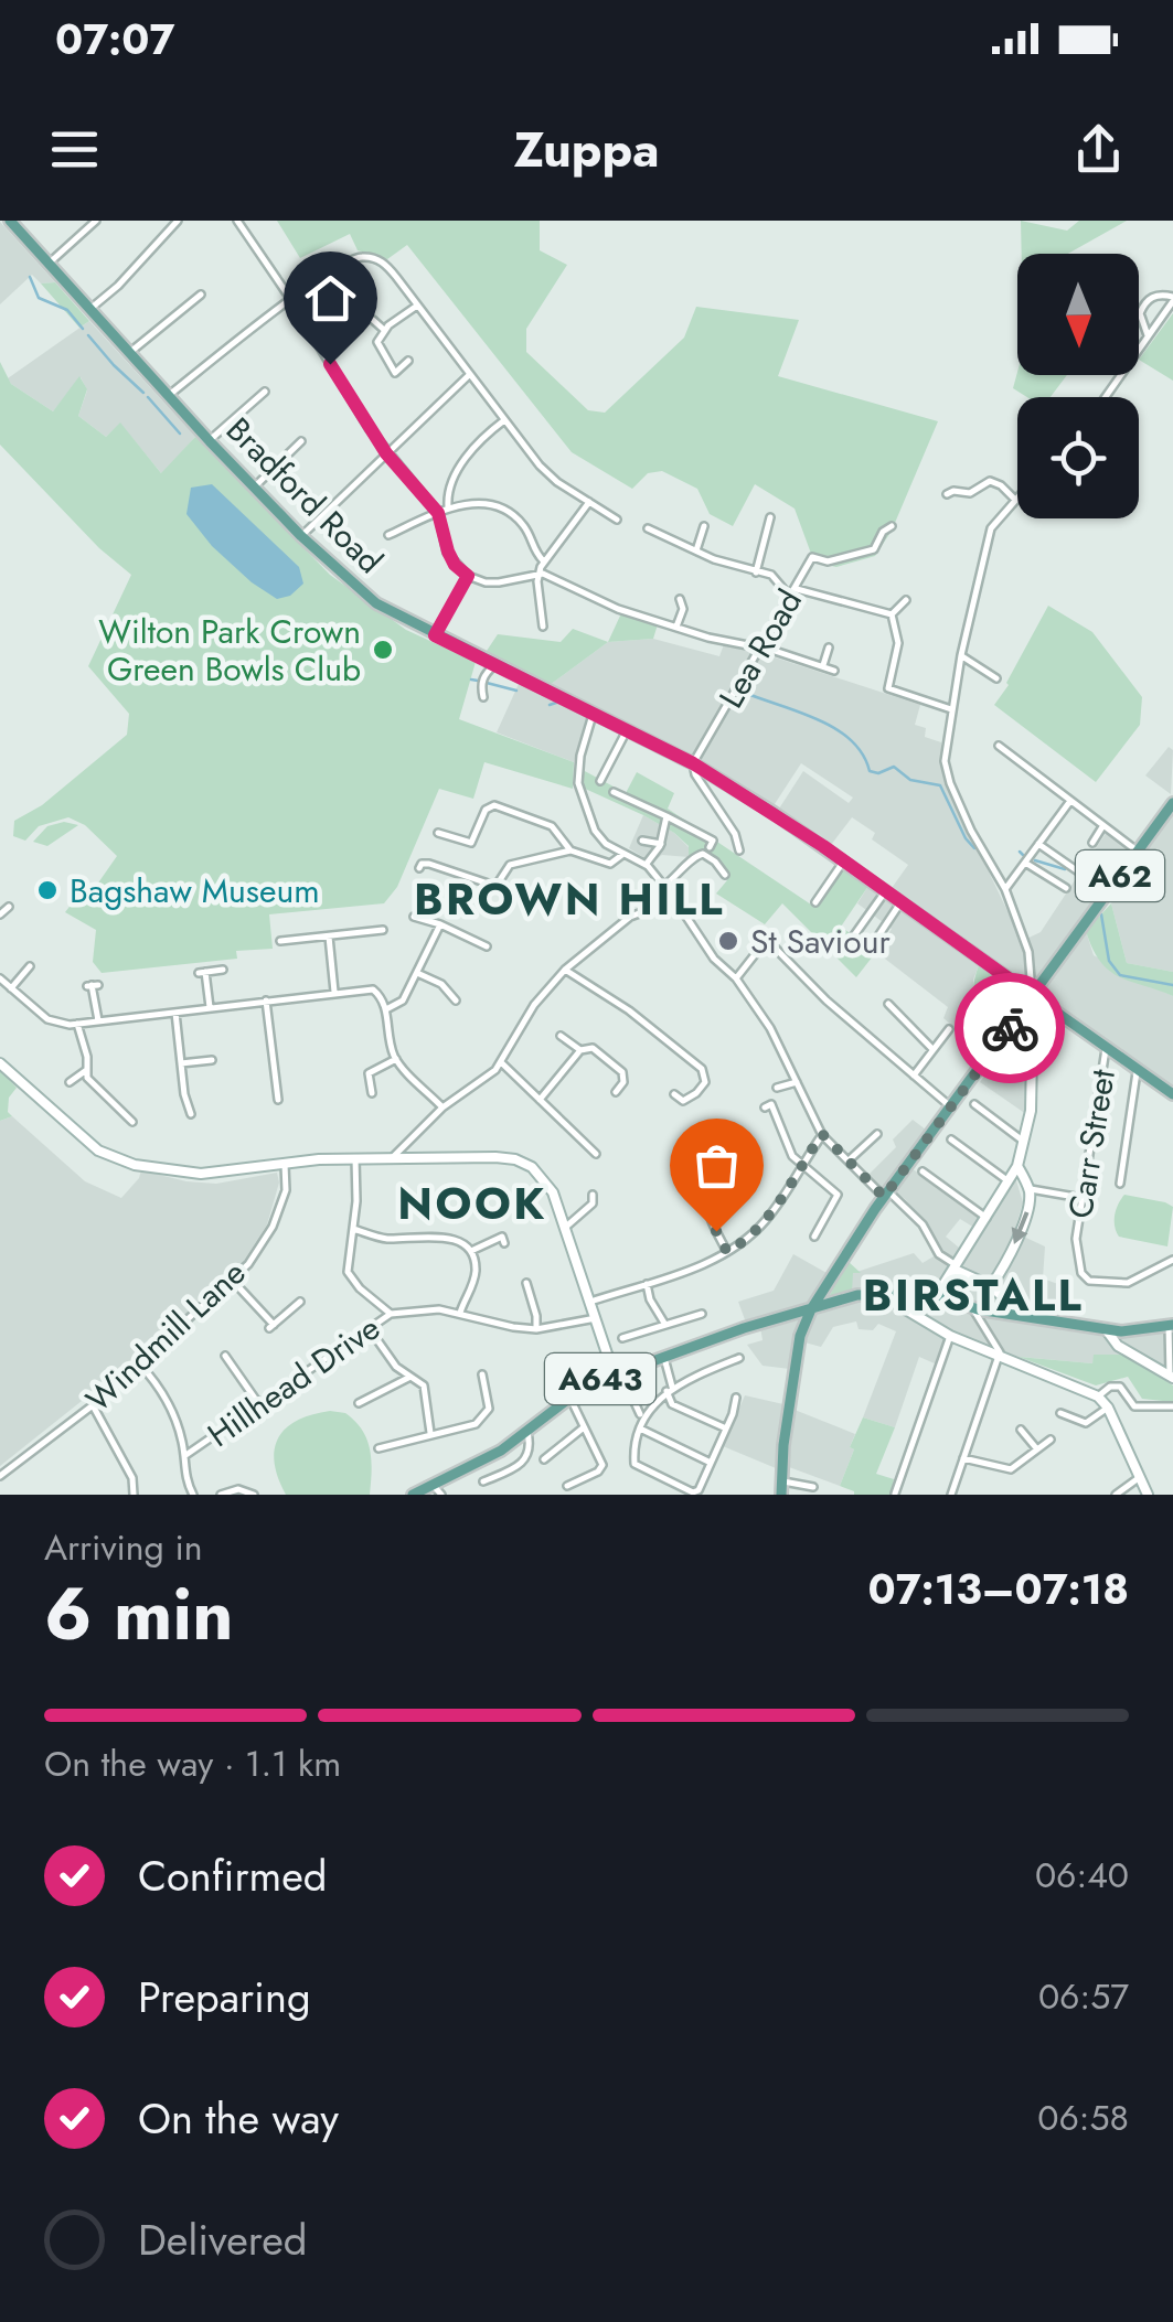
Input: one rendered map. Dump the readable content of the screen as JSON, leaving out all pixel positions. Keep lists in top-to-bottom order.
{
  "streets": {
    "main road": ["Bradford Road", "A62", "A643"],
    "street": [
      "Lea Road",
      "Carr Street",
      "Windmill Lane",
      "Hillhead Drive"
    ]
  },
  "crossings": [
    ["Bradford Road", "Lea Road"],
    ["Bradford Road", "A62"],
    ["Bradford Road", "Carr Street"],
    ["A62", "A643"]
  ],
  "districts": ["BROWN HILL", "NOOK", "BIRSTALL"],
  "places": ["Wilton Park Crown Green Bowls Club", "Bagshaw Museum", "St Saviour"],
  "north": "bottom",
  "page": {
    "status": "07:07",
    "header": "Zuppa",
    "heading": ["6 min", "Arriving in", "07:13–07:18"],
    "bar": "On the way · 1.1 km",
    "list": [
      ["Confirmed", "06:40"],
      ["Preparing", "06:57"],
      ["On the way", "06:58"],
      "Delivered"
    ]
  }
}
